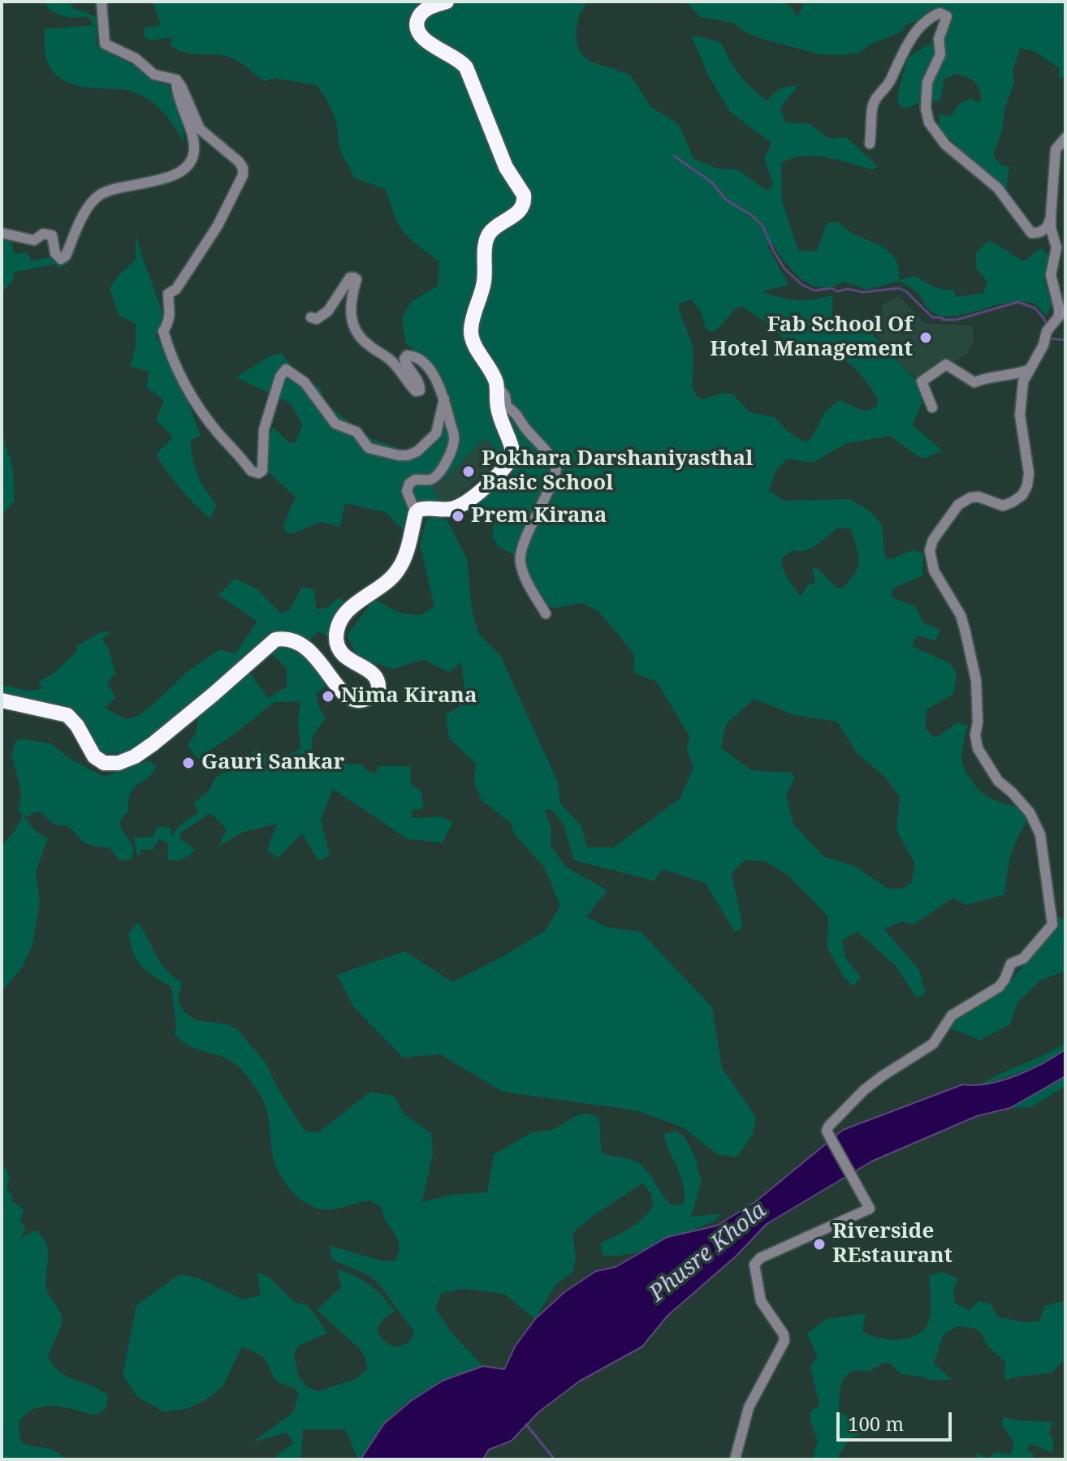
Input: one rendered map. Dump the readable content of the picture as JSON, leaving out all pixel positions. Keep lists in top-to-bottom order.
{
  "water": ["Phusre Khola"],
  "places": [
    "Fab School Of Hotel Management",
    "Pokhara Darshaniyasthal Basic School",
    "Prem Kirana",
    "Nima Kirana",
    "Gauri Sankar",
    "Riverside REstaurant"
  ],
  "scale_bar": "100 m"
}
